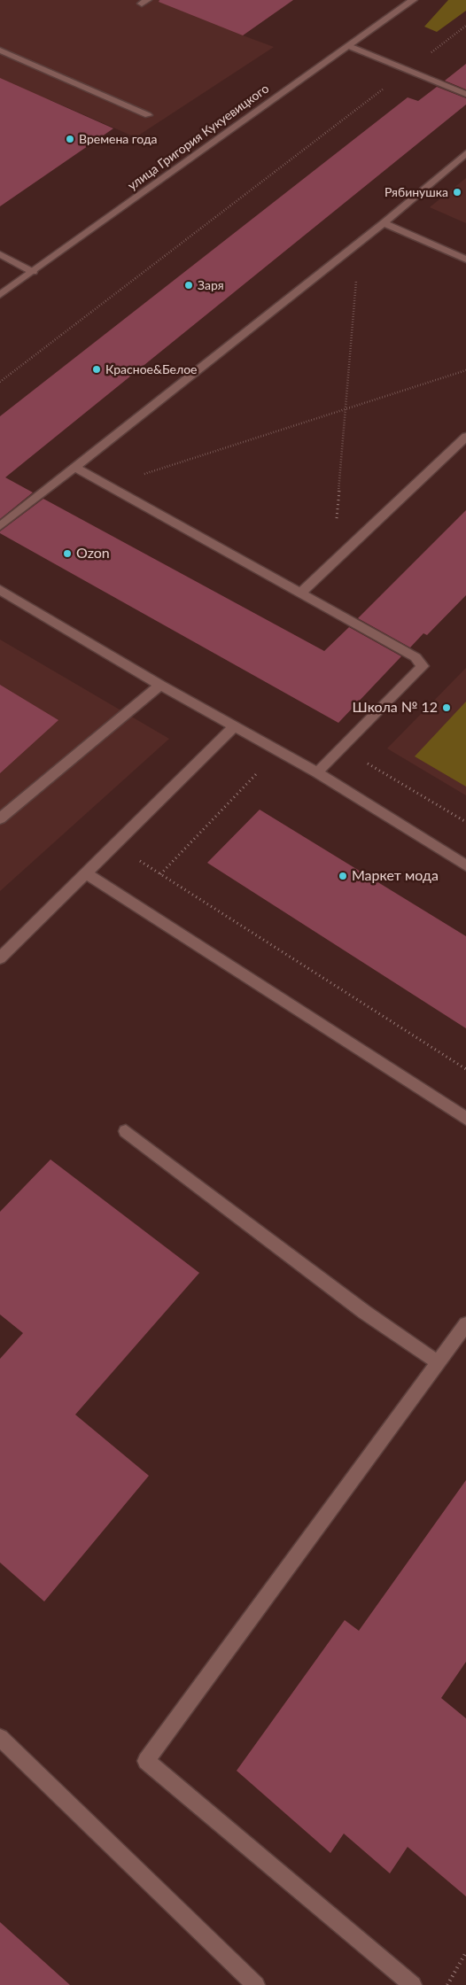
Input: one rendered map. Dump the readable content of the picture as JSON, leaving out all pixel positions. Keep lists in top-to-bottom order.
{
  "streets": {
    "street": ["улица Григория Кукуевицкого"]
  },
  "places": [
    "Времена года",
    "Рябинушка",
    "Заря",
    "Красное&Белое",
    "Ozon",
    "Школа № 12",
    "Маркет мода"
  ]
}
